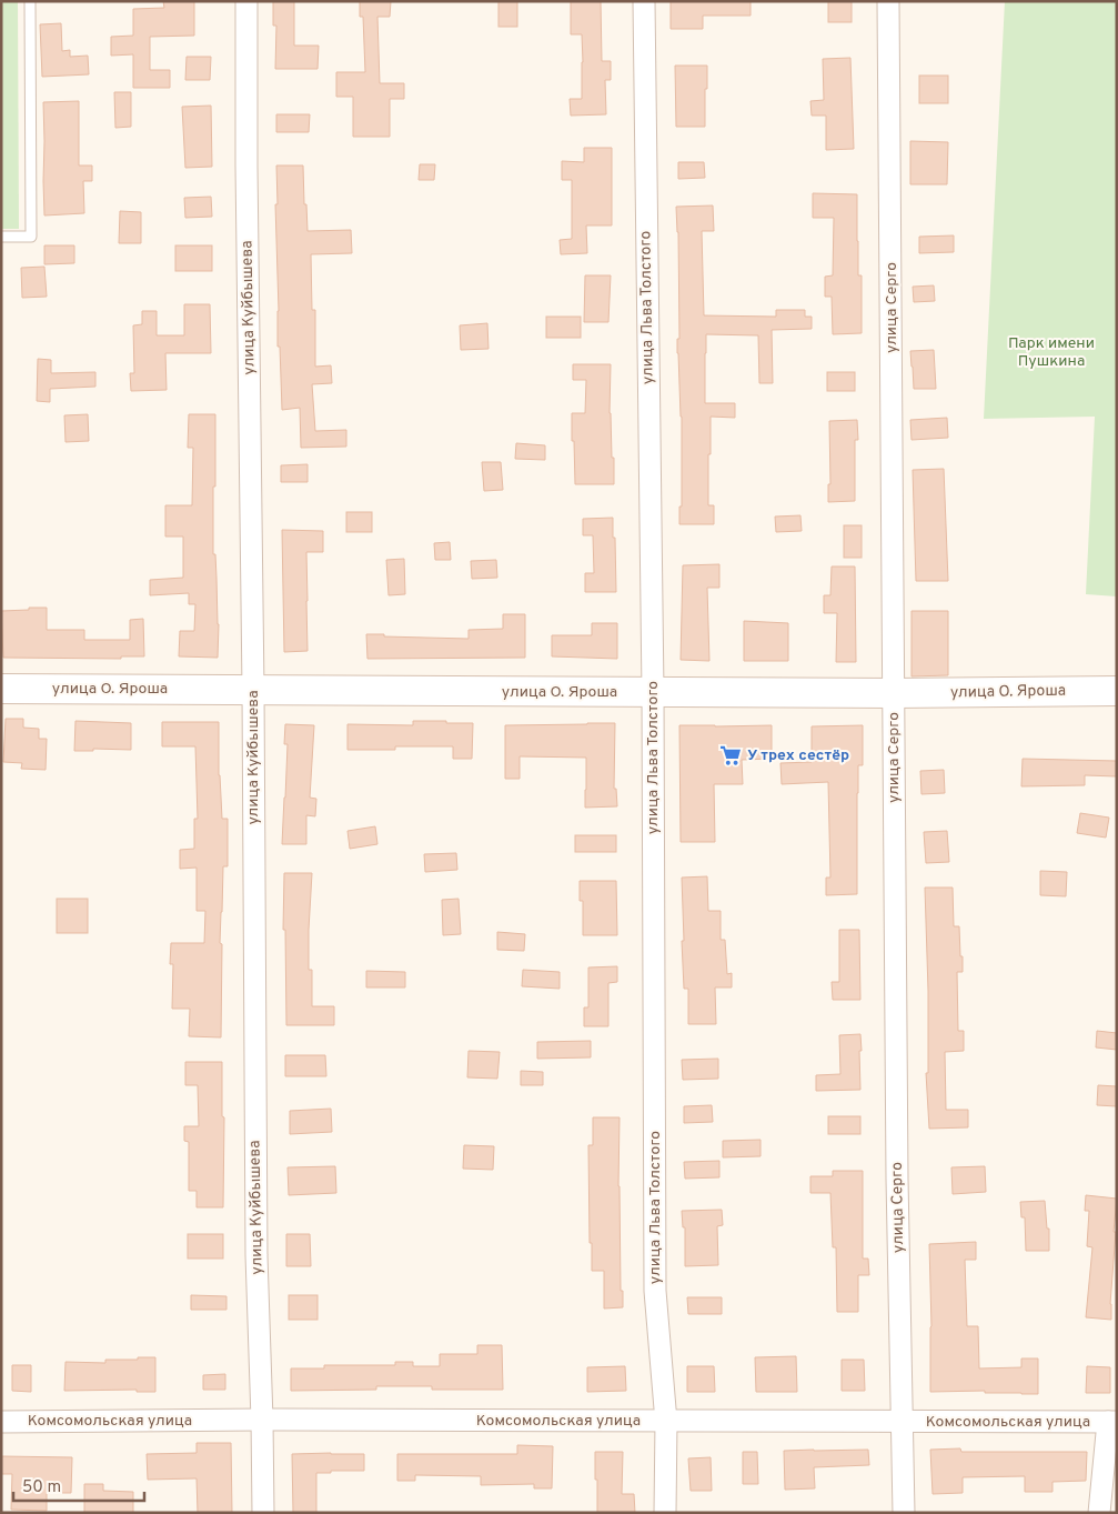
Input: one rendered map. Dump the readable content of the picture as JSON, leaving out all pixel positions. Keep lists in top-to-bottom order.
{
  "streets": {
    "main road": ["улица О. Яроша"],
    "street": [
      "улица Куйбышева",
      "улица Льва Толстого",
      "улица Серго",
      "Комсомольская улица"
    ]
  },
  "crossings": [
    ["улица Куйбышева", "улица О. Яроша"],
    ["улица Куйбышева", "Комсомольская улица"],
    ["улица Льва Толстого", "улица О. Яроша"],
    ["улица Льва Толстого", "Комсомольская улица"],
    ["улица Серго", "улица О. Яроша"],
    ["улица Серго", "Комсомольская улица"]
  ],
  "parks": ["Парк имени Пушкина"],
  "places": {
    "supermarket": ["У трех сестёр"]
  },
  "scale_bar": "50 m"
}
